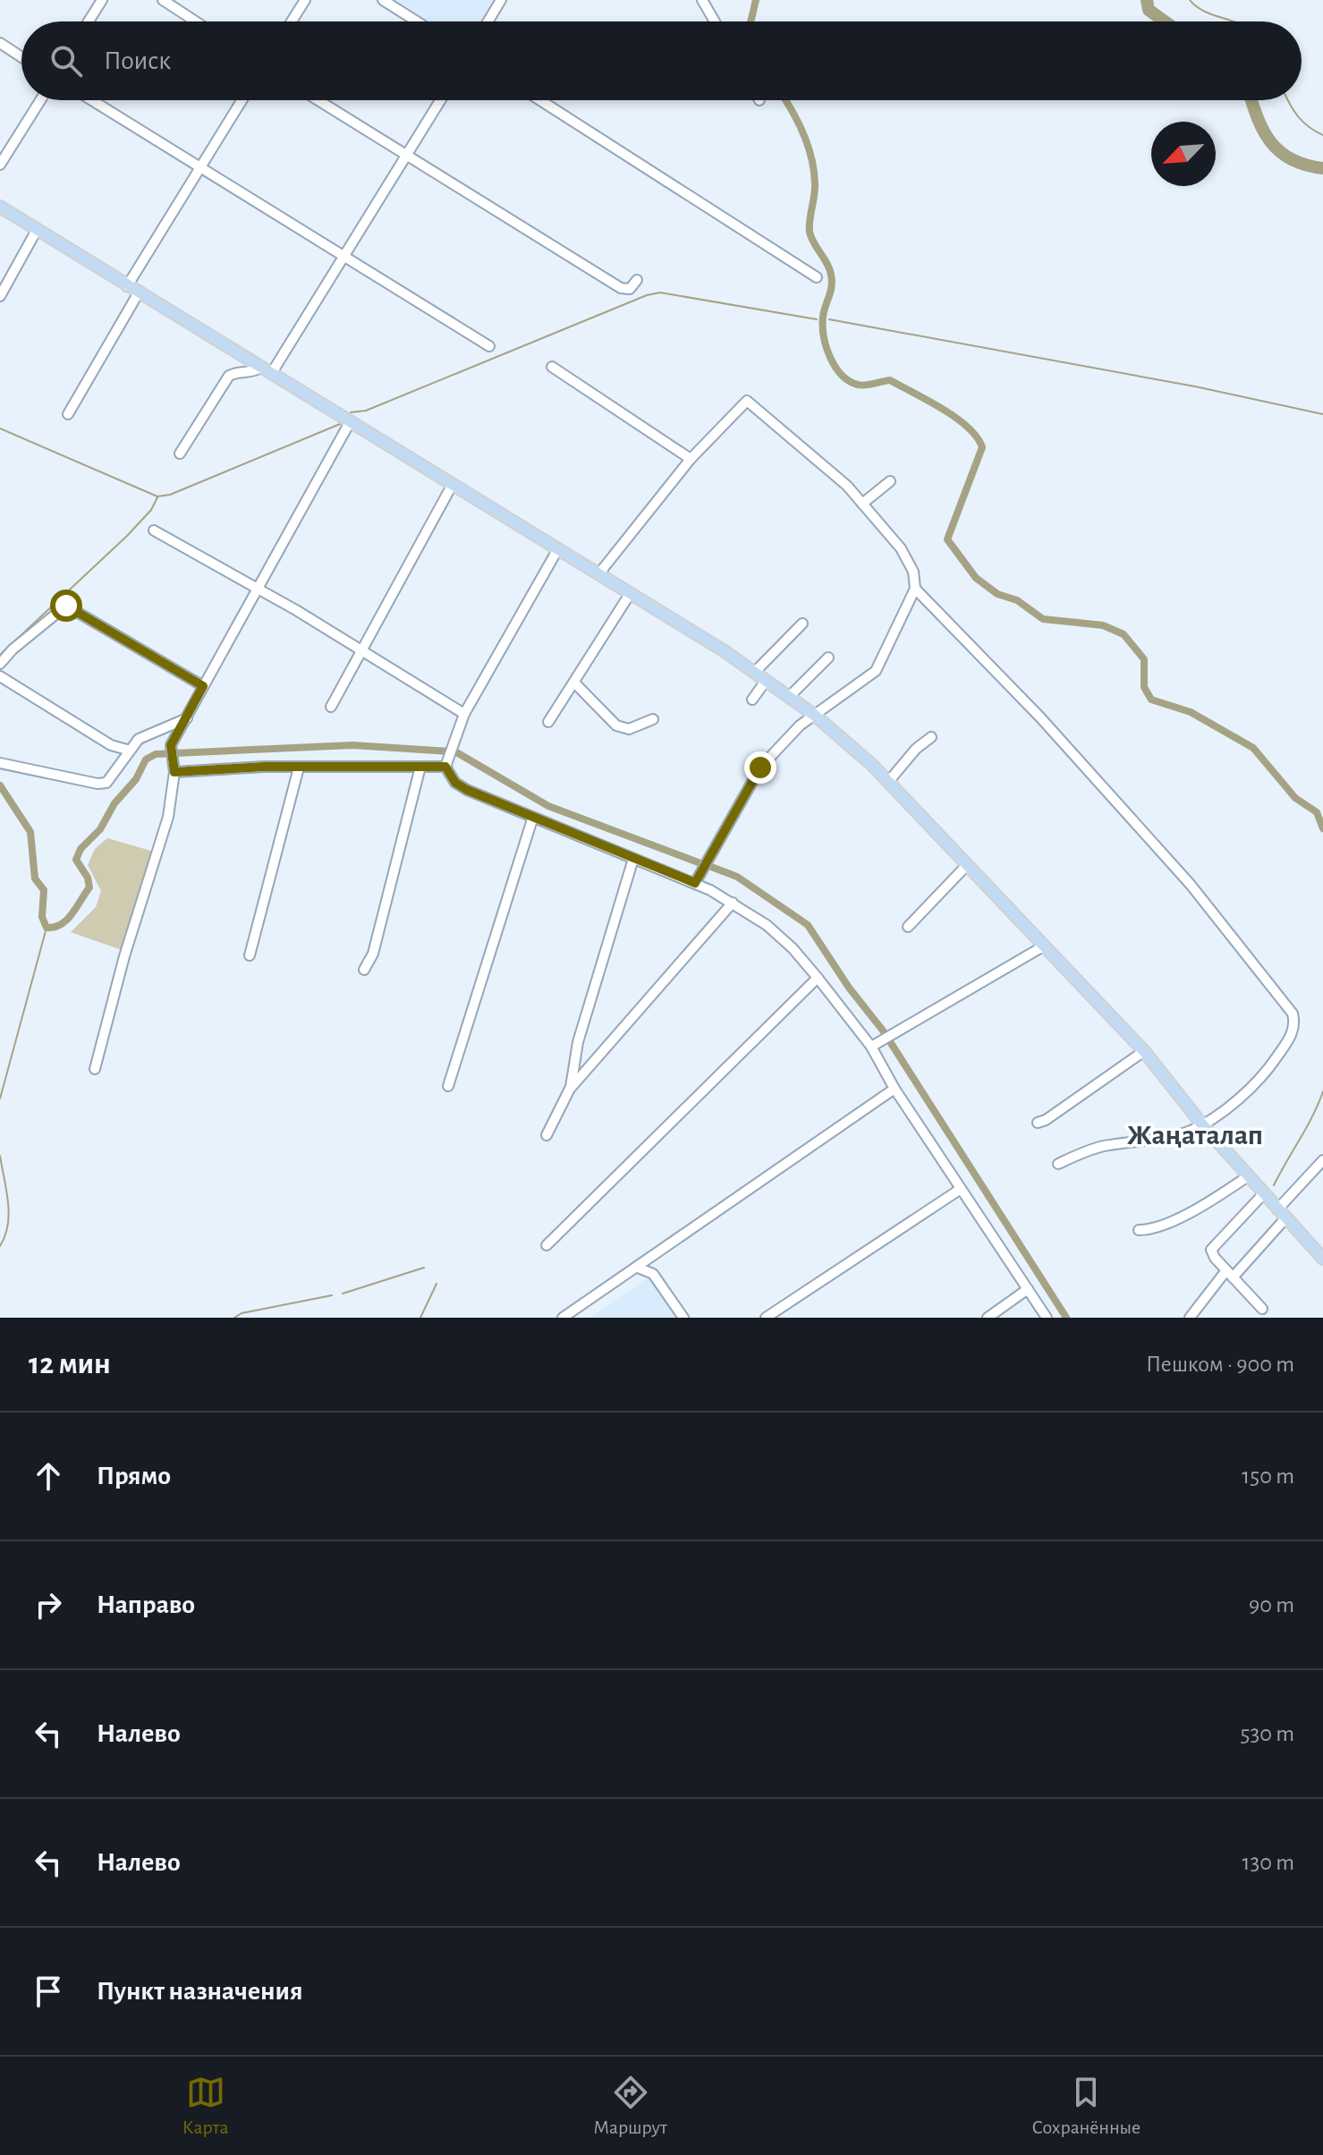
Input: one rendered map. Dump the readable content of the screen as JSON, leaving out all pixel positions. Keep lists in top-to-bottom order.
{
  "districts": ["Жаңаталап"],
  "north": "bottom left",
  "page": {
    "search": "Поиск",
    "heading": ["12 мин", "Пешком · 900 m"],
    "list": [
      ["Прямо", "150 m"],
      ["Направо", "90 m"],
      ["Налево", "530 m"],
      ["Налево", "130 m"],
      "Пункт назначения"
    ],
    "nav": ["Карта", "Маршрут", "Сохранённые"]
  }
}
